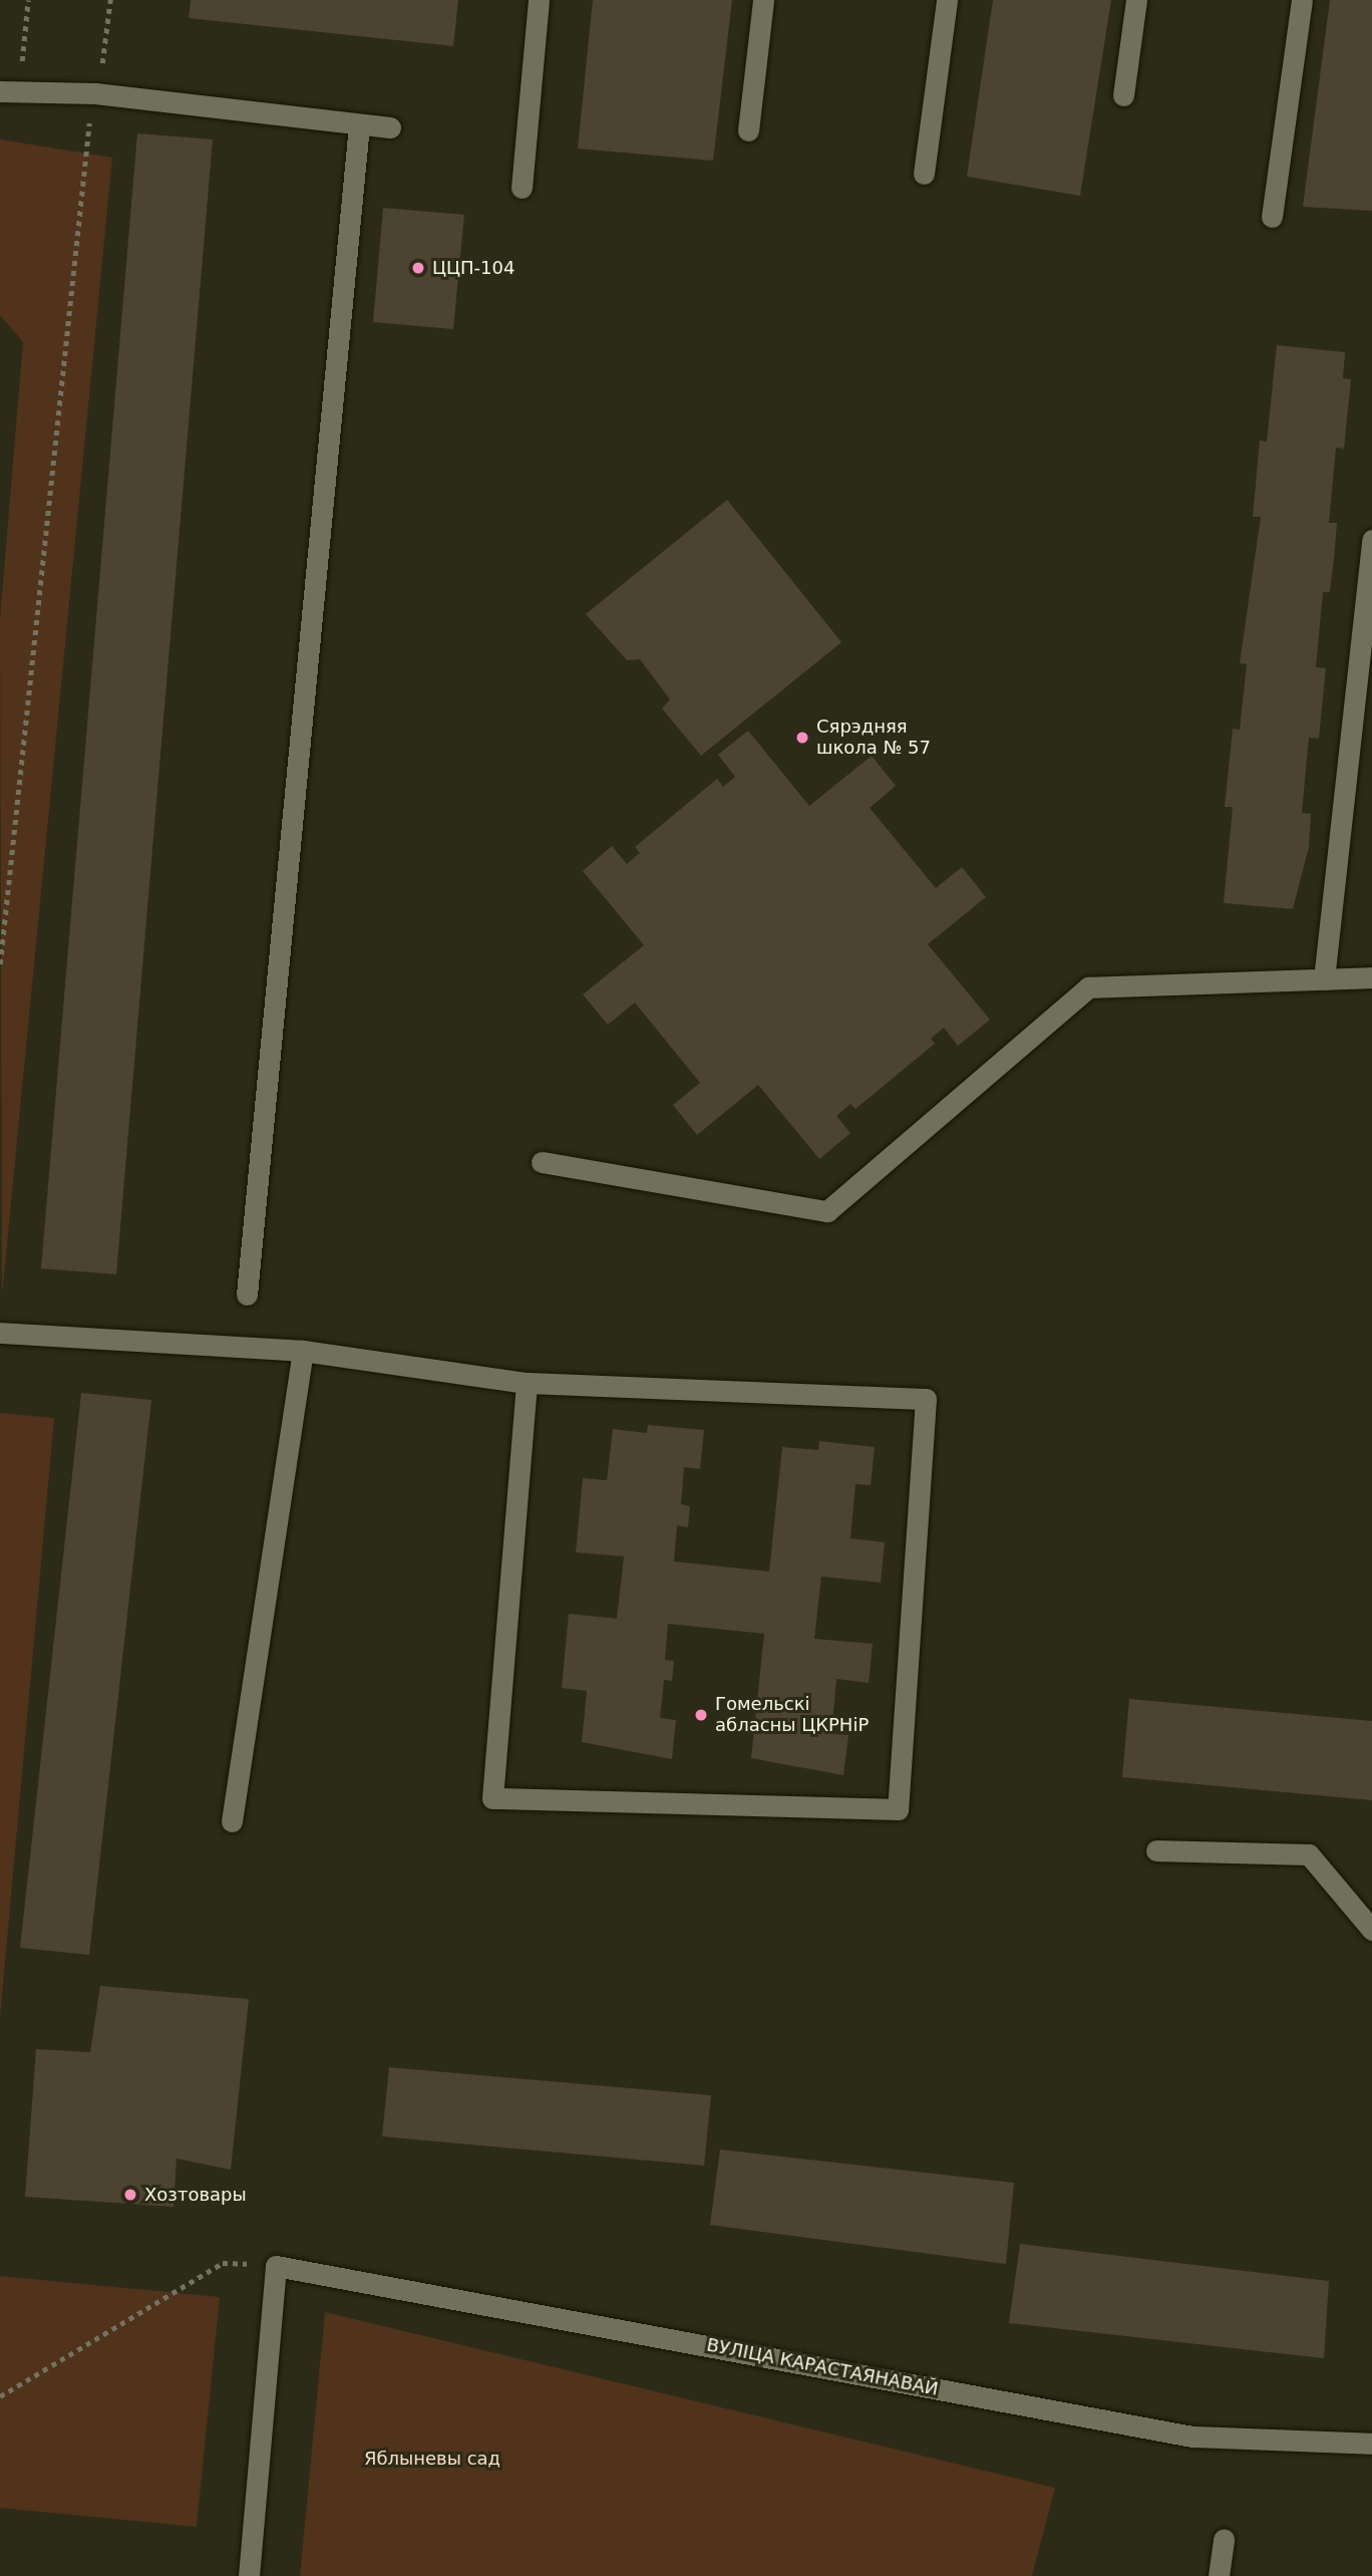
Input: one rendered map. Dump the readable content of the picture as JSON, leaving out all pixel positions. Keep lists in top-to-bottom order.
{
  "streets": {
    "street": ["ВУЛІЦА КАРАСТАЯНАВАЙ"]
  },
  "parks": ["Яблыневы сад"],
  "places": [
    "ЦЦП-104",
    "Сярэдняя школа № 57",
    "Гомельскі абласны ЦКРНіР",
    "Хозтовары"
  ]
}
